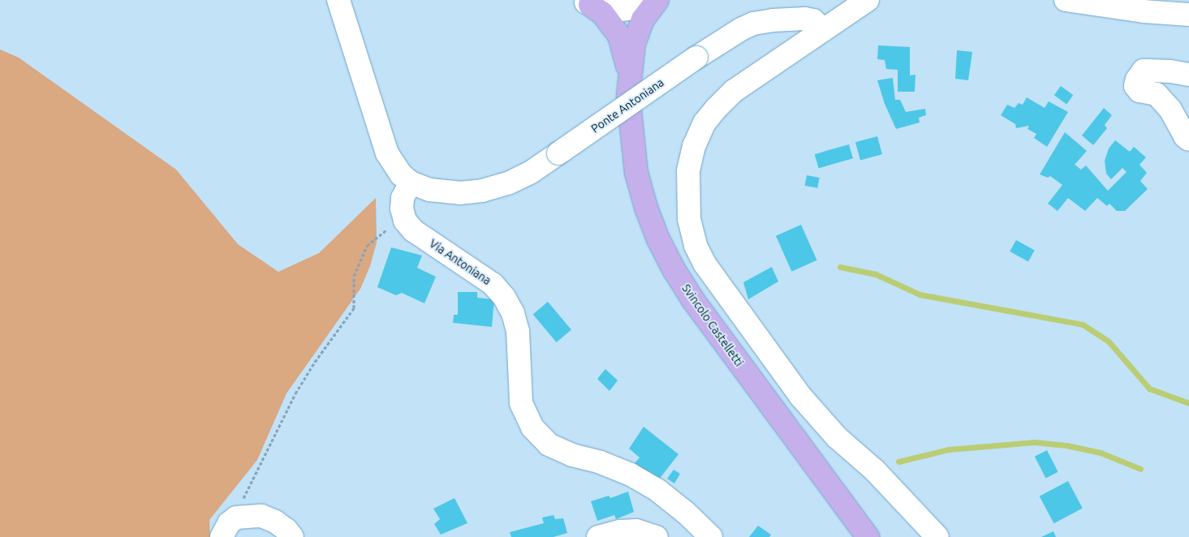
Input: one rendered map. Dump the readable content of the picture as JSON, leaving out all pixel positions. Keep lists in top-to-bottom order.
{
  "streets": {
    "main road": ["Svincolo Castelletti"],
    "street": ["Ponte Antoniana", "Via Antoniana"]
  }
}
